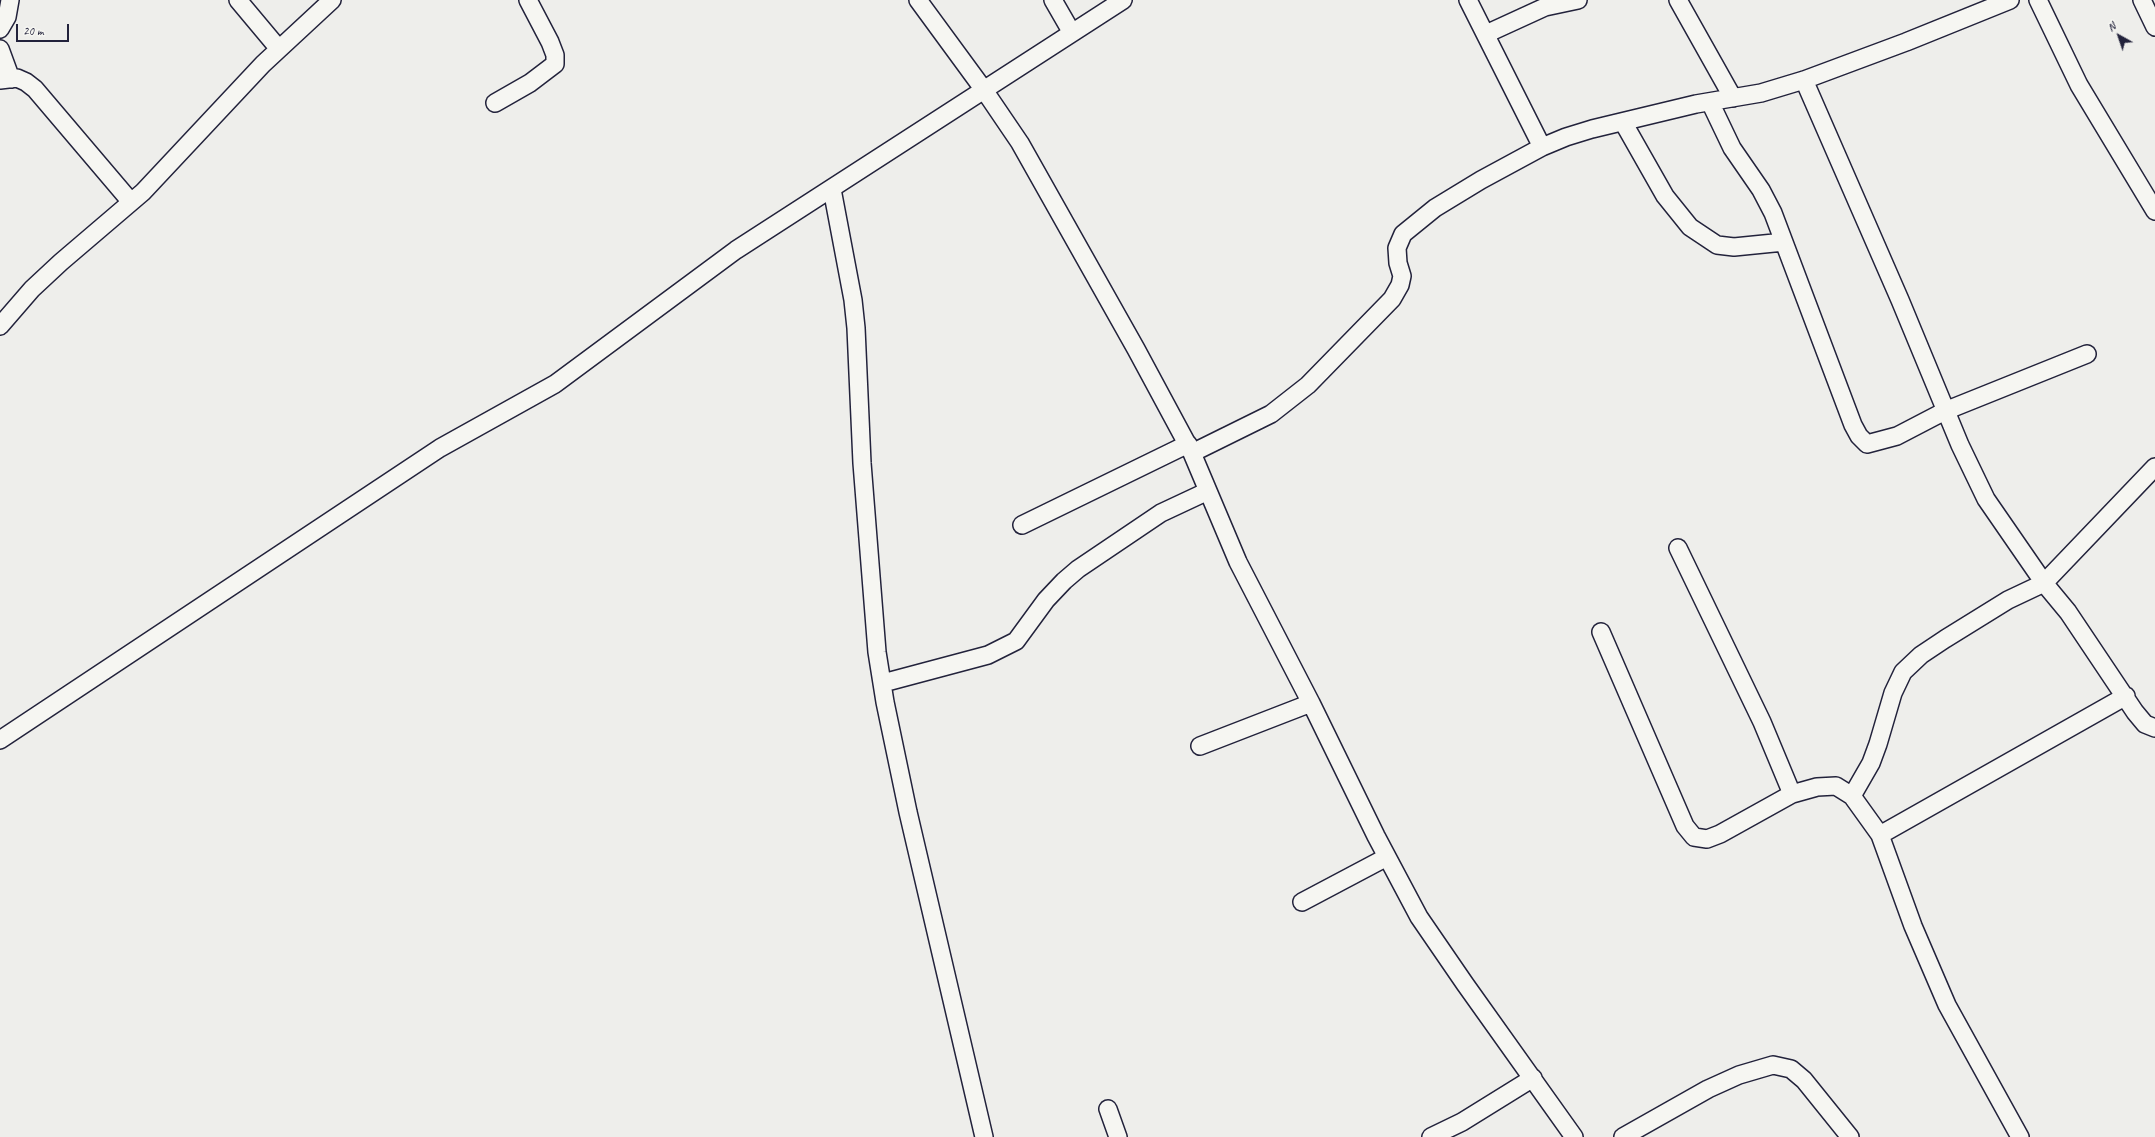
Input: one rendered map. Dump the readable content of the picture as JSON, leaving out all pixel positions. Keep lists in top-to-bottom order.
{
  "scale_bar": "20 m",
  "north": "top left"
}
